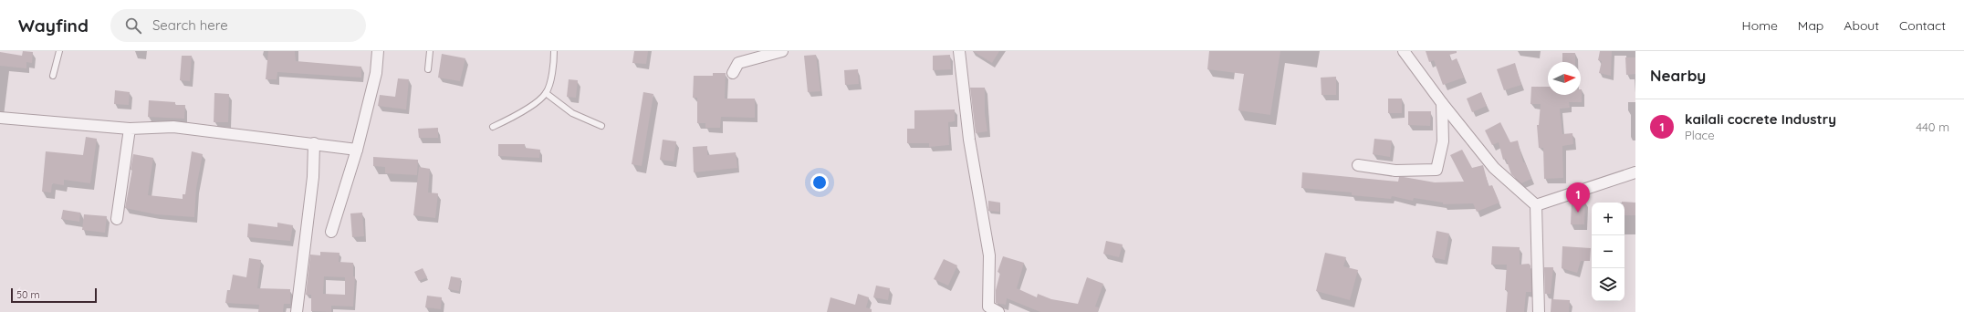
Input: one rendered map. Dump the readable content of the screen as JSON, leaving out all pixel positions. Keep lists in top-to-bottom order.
{
  "scale_bar": "50 m",
  "north": "right",
  "page": {
    "header": "Wayfind",
    "search": "Search here",
    "nav": [
      "Home",
      "Map",
      "About",
      "Contact"
    ],
    "heading": "Nearby",
    "list": [
      {
        "mark": "1",
        "name": "kailali cocrete Industry",
        "note": "Place",
        "value": "440 m"
      }
    ],
    "pins": "1",
    "map_buttons": ["+", "−"],
    "scale": "50 m"
  }
}
